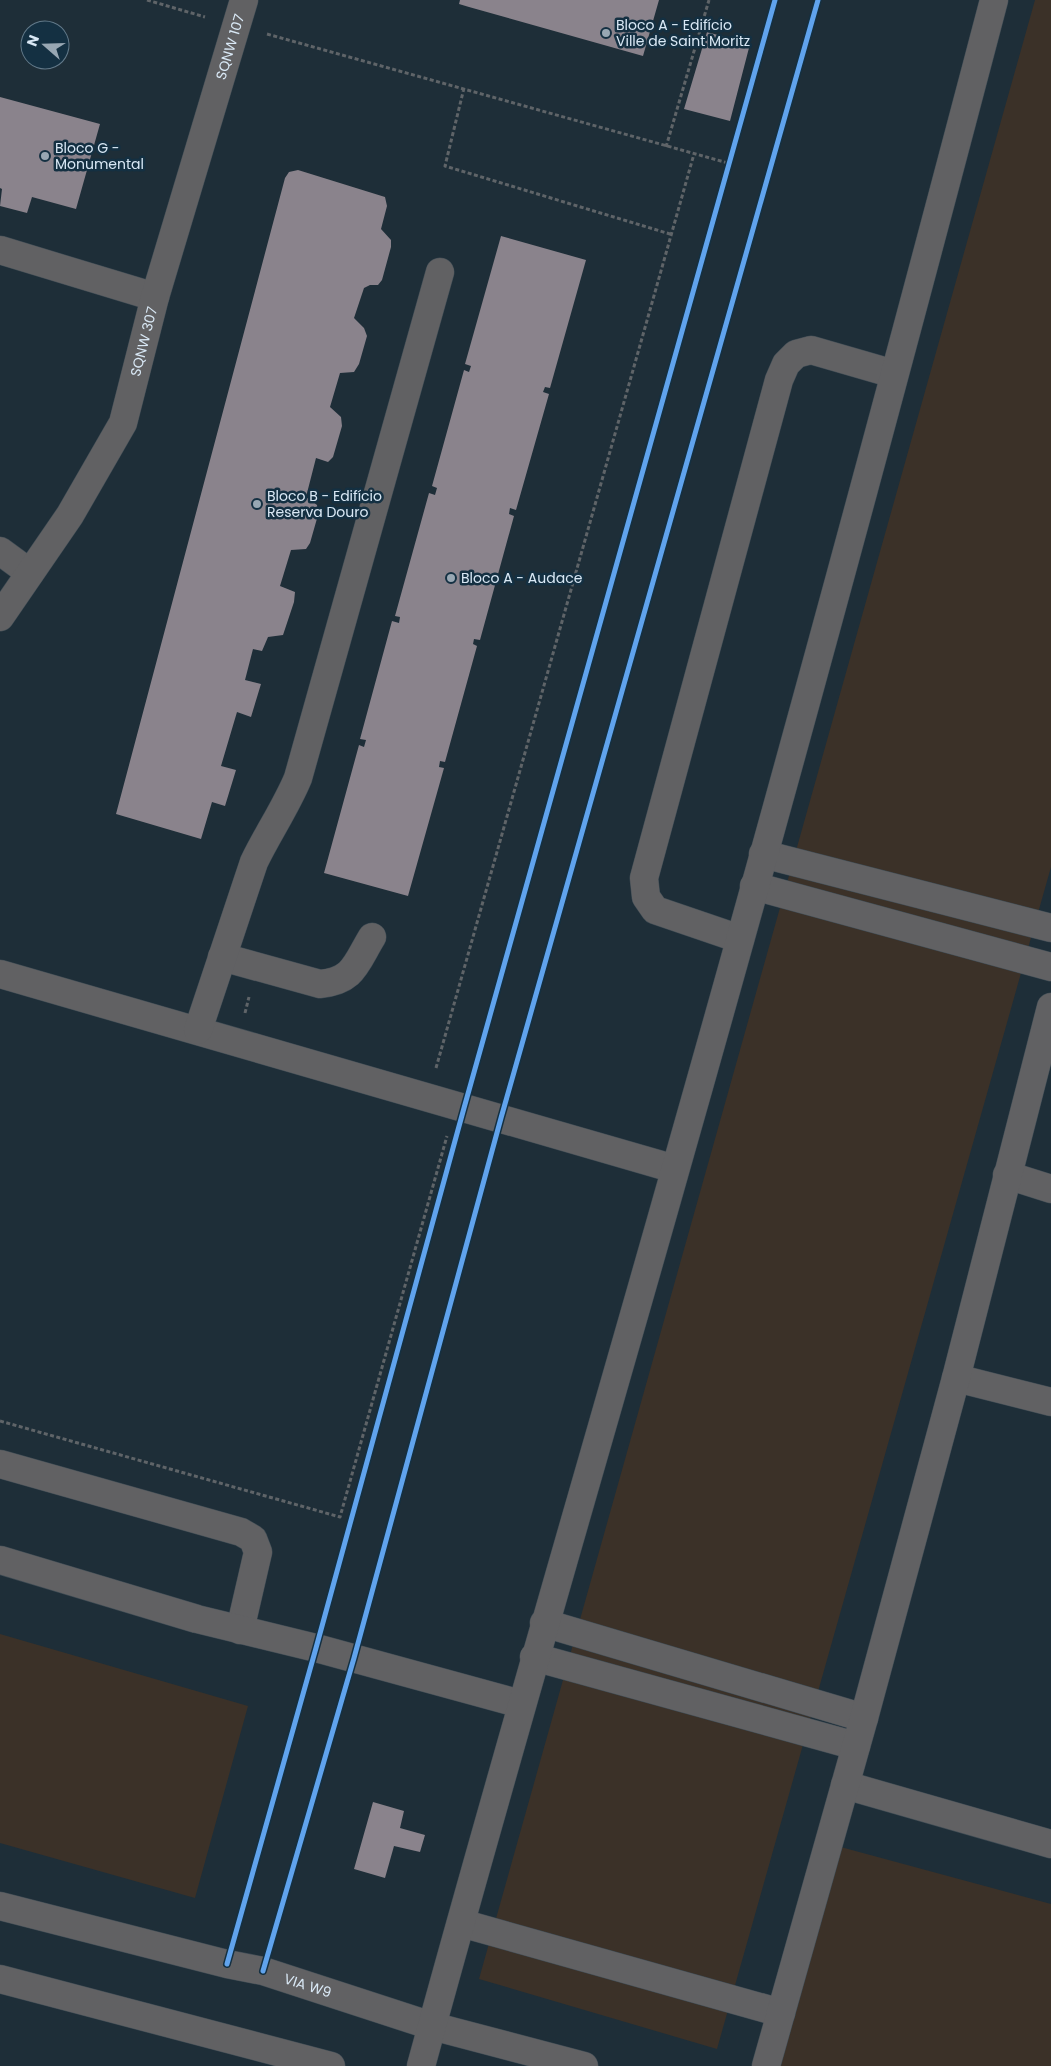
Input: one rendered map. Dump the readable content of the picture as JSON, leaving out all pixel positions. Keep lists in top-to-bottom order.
{
  "streets": {
    "street": ["SQNW 107", "SQNW 307", "VIA W9"]
  },
  "crossings": [
    ["SQNW 107", "SQNW 307"]
  ],
  "places": [
    "Bloco A - Edifício Ville de Saint Moritz",
    "Bloco G - Monumental",
    "Bloco B - Edifício Reserva Douro",
    "Bloco A - Audace"
  ],
  "north": "left"
}
